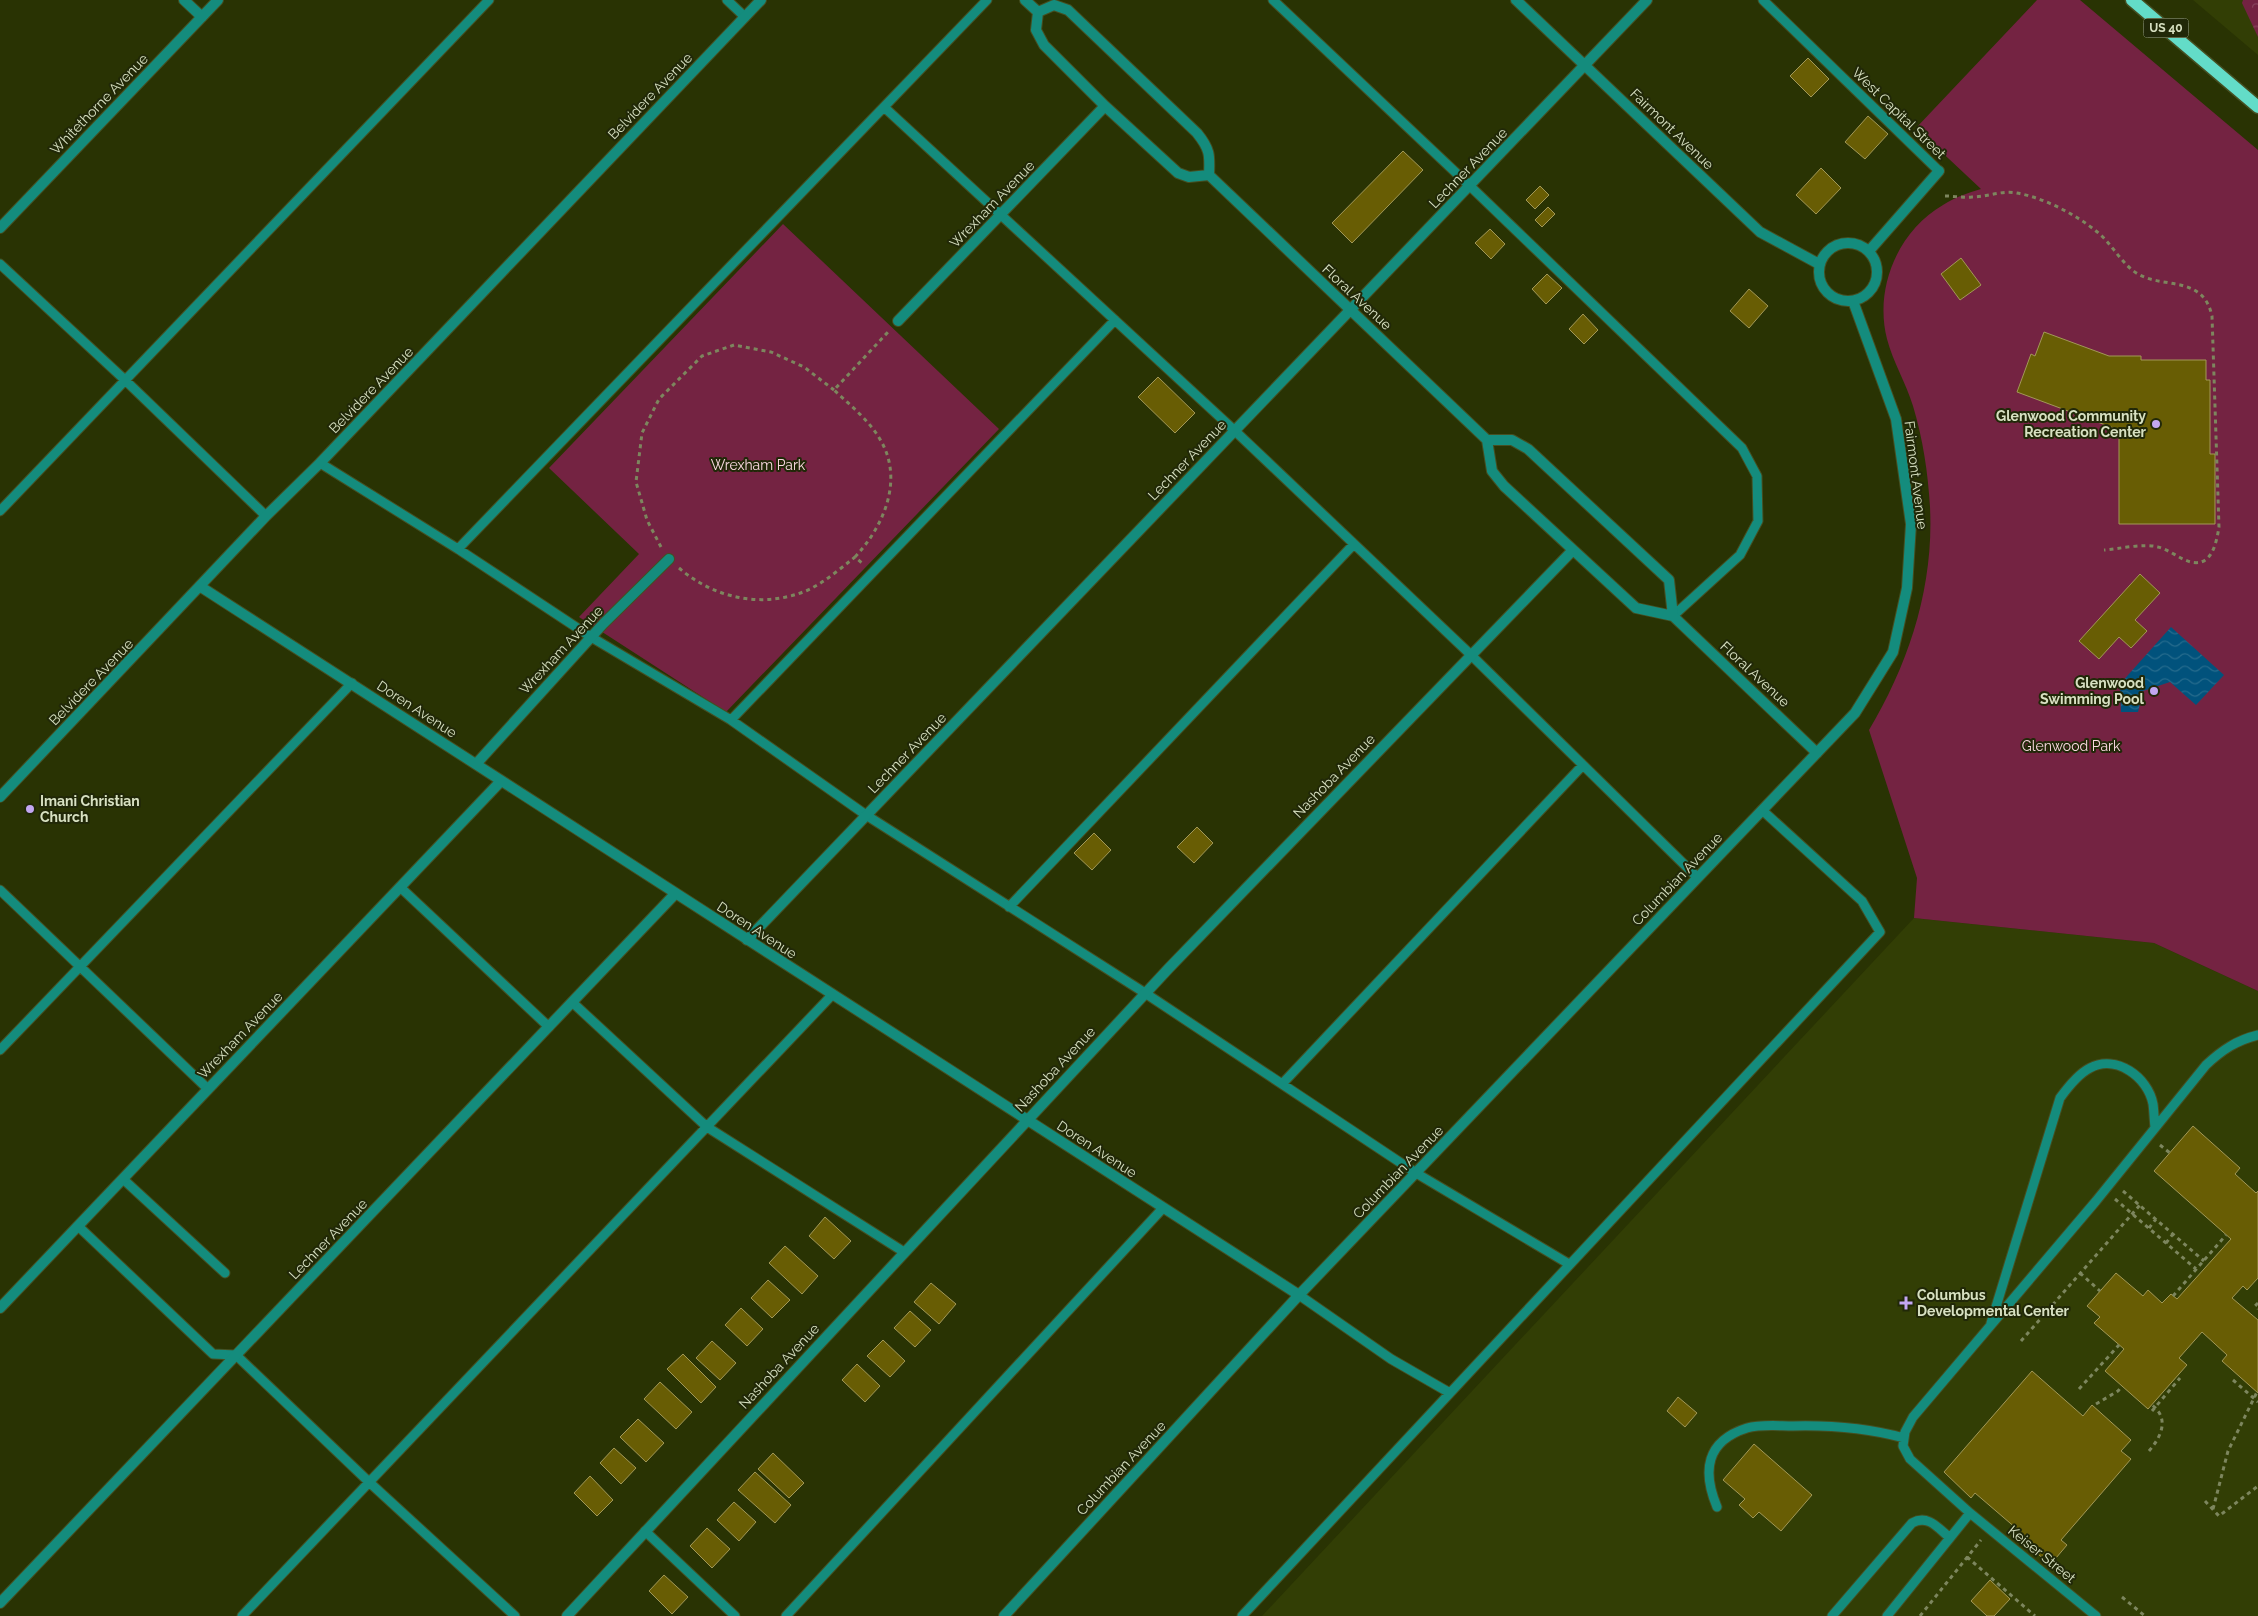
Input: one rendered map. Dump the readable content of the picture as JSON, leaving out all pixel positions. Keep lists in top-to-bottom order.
{
  "streets": {
    "main road": ["US 40"],
    "street": [
      "Belvidere Avenue",
      "Whitethorne Avenue",
      "West Capital Street",
      "Fairmont Avenue",
      "Lechner Avenue",
      "Wrexham Avenue",
      "Floral Avenue",
      "Doren Avenue",
      "Nashoba Avenue",
      "Columbian Avenue"
    ],
    "lane": ["Keiser Street"]
  },
  "crossings": [
    ["Belvidere Avenue", "Doren Avenue"],
    ["West Capital Street", "Fairmont Avenue"],
    ["Fairmont Avenue", "Lechner Avenue"],
    ["Fairmont Avenue", "Floral Avenue"],
    ["Fairmont Avenue", "Columbian Avenue"],
    ["Lechner Avenue", "Floral Avenue"],
    ["Lechner Avenue", "Doren Avenue"],
    ["Wrexham Avenue", "Doren Avenue"],
    ["Floral Avenue", "Columbian Avenue"],
    ["Doren Avenue", "Nashoba Avenue"],
    ["Doren Avenue", "Columbian Avenue"]
  ],
  "parks": ["Wrexham Park", "Glenwood Park"],
  "places": {
    "other": ["Glenwood Community Recreation Center", "Glenwood Swimming Pool", "Imani Christian Church"],
    "health": ["Columbus Developmental Center"]
  }
}
